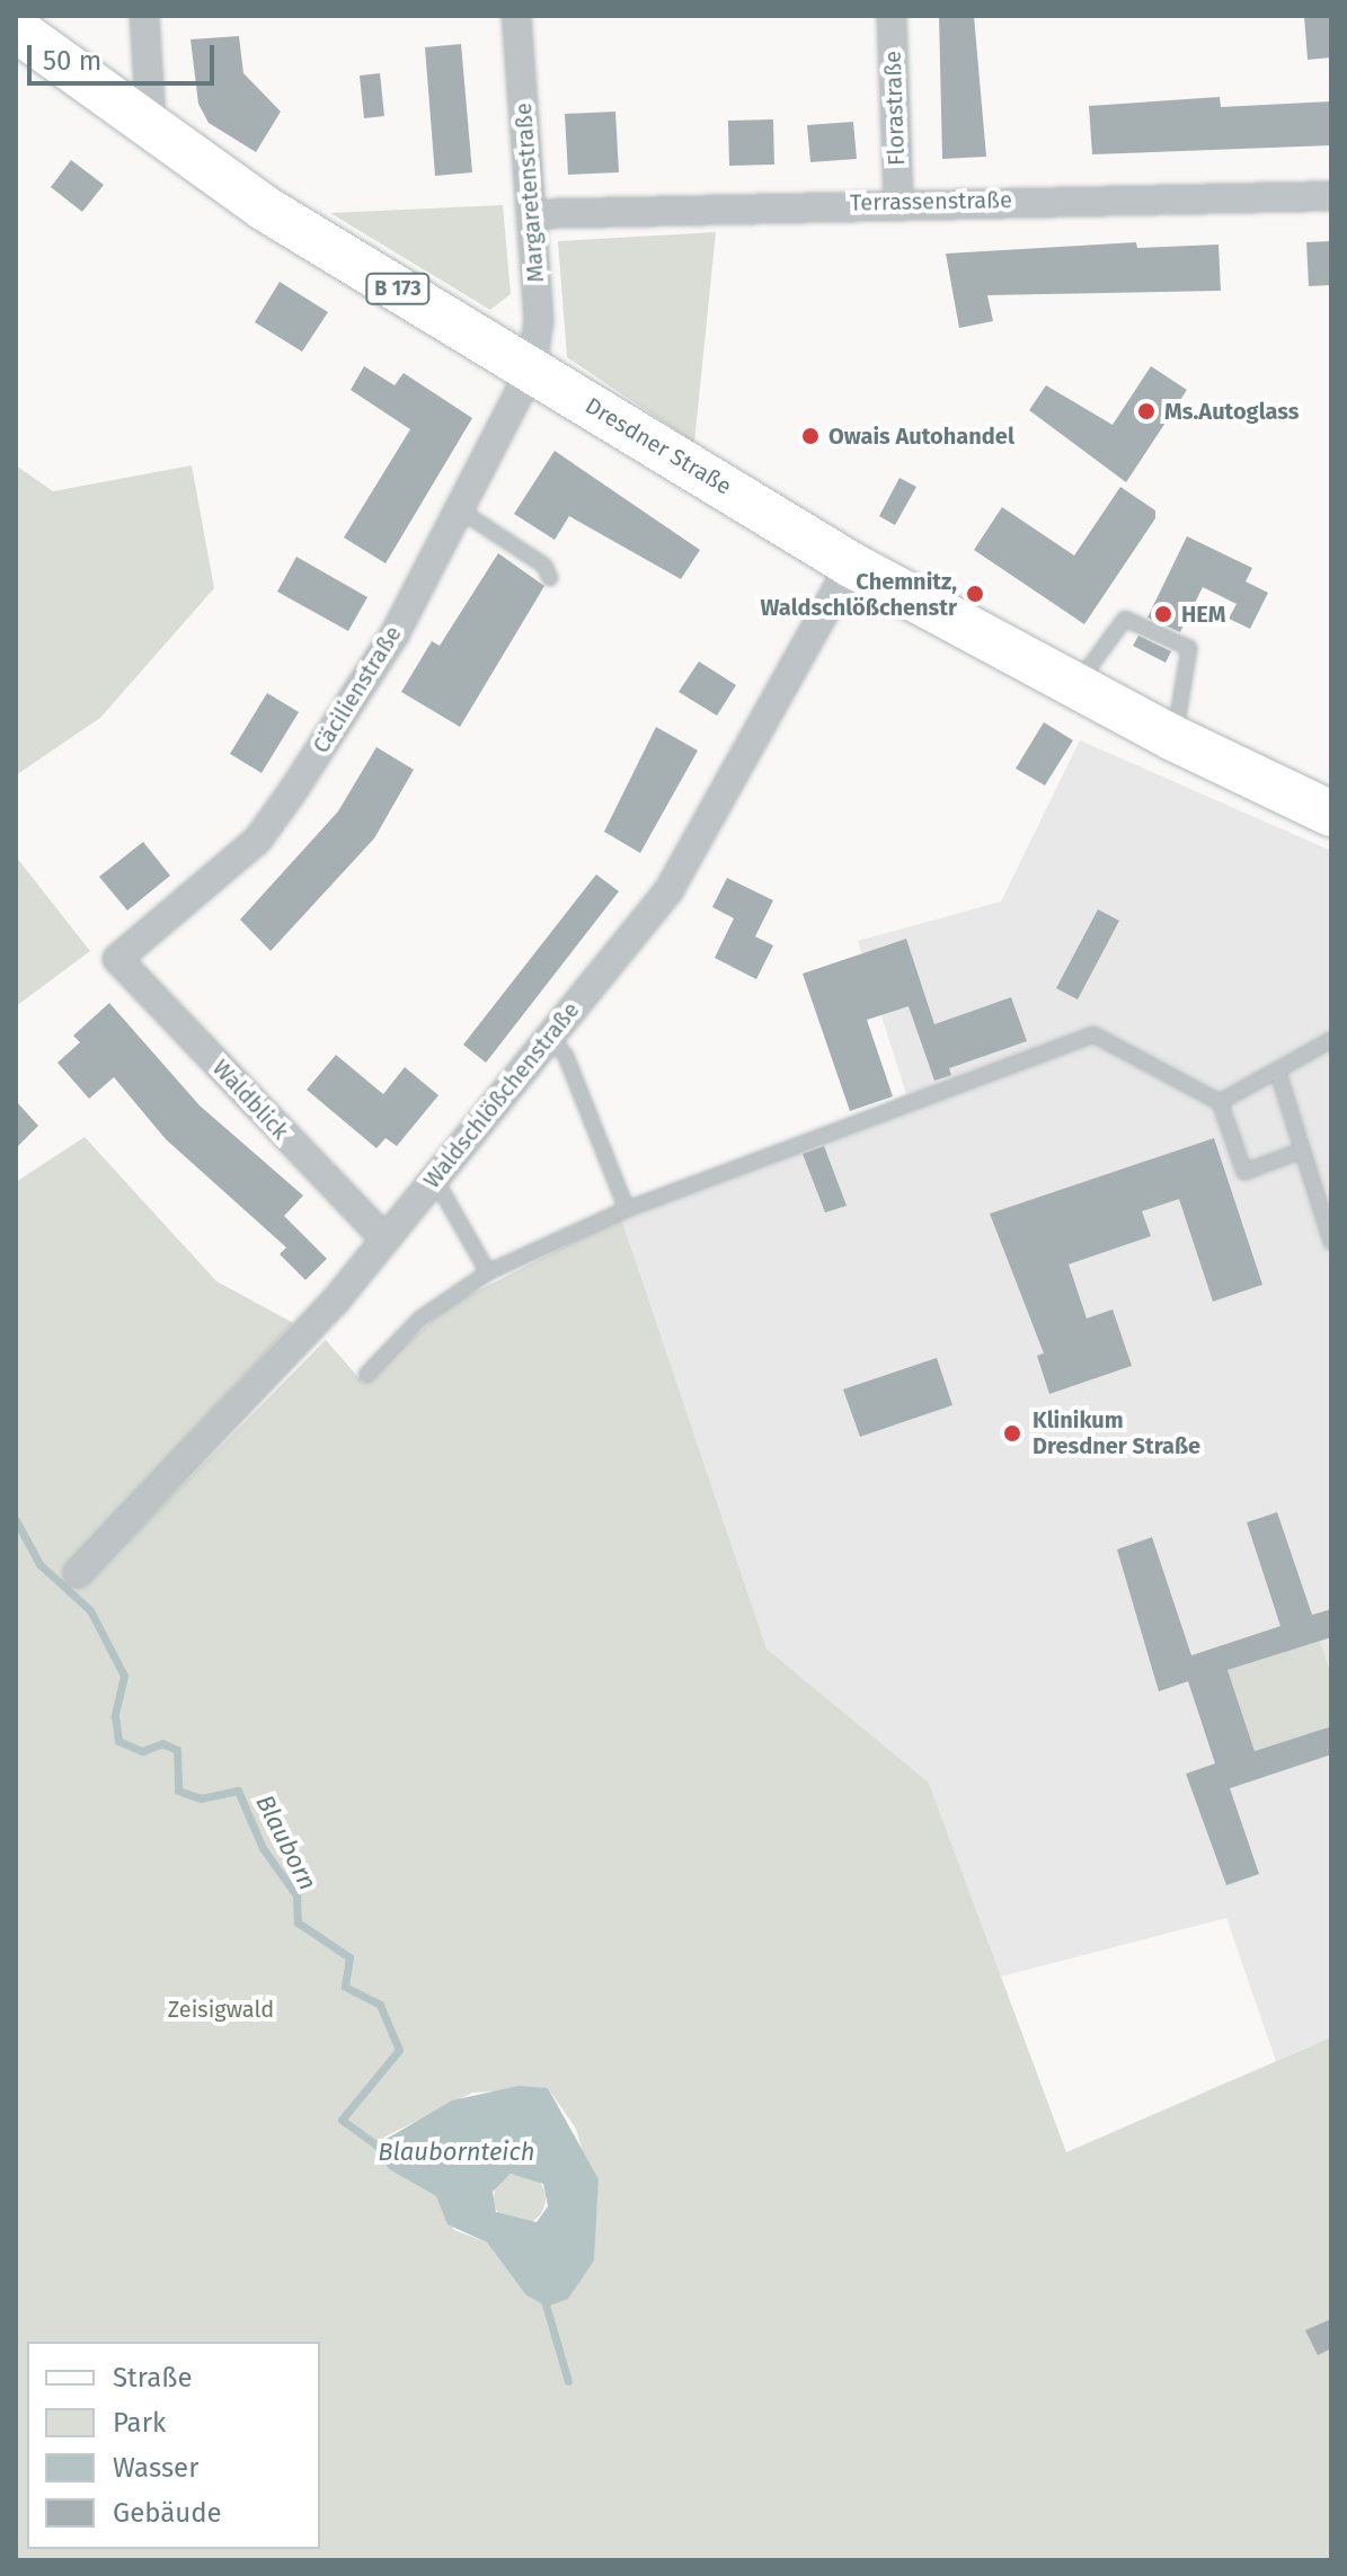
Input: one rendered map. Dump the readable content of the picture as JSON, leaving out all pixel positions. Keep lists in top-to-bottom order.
{
  "streets": {
    "main road": ["B 173", "Dresdner Straße"],
    "street": [
      "Florastraße",
      "Margaretenstraße",
      "Terrassenstraße",
      "Cäcilienstraße",
      "Waldschlößchenstraße",
      "Waldblick"
    ]
  },
  "crossings": [
    ["Florastraße", "Terrassenstraße"],
    ["Margaretenstraße", "Terrassenstraße"],
    ["Margaretenstraße", "Dresdner Straße"],
    ["Margaretenstraße", "Cäcilienstraße"],
    ["Dresdner Straße", "Cäcilienstraße"],
    ["Dresdner Straße", "Waldschlößchenstraße"],
    ["Cäcilienstraße", "Waldblick"],
    ["Waldschlößchenstraße", "Waldblick"]
  ],
  "water": ["Blauborn", "Blaubornteich"],
  "parks": ["Zeisigwald"],
  "places": [
    "Ms.Autoglass",
    "Owais Autohandel",
    "Chemnitz, Waldschlößchenstr",
    "HEM",
    "Klinikum Dresdner Straße"
  ],
  "legend": [
    "Straße",
    "Park",
    "Wasser",
    "Gebäude"
  ],
  "scale_bar": "50 m"
}
